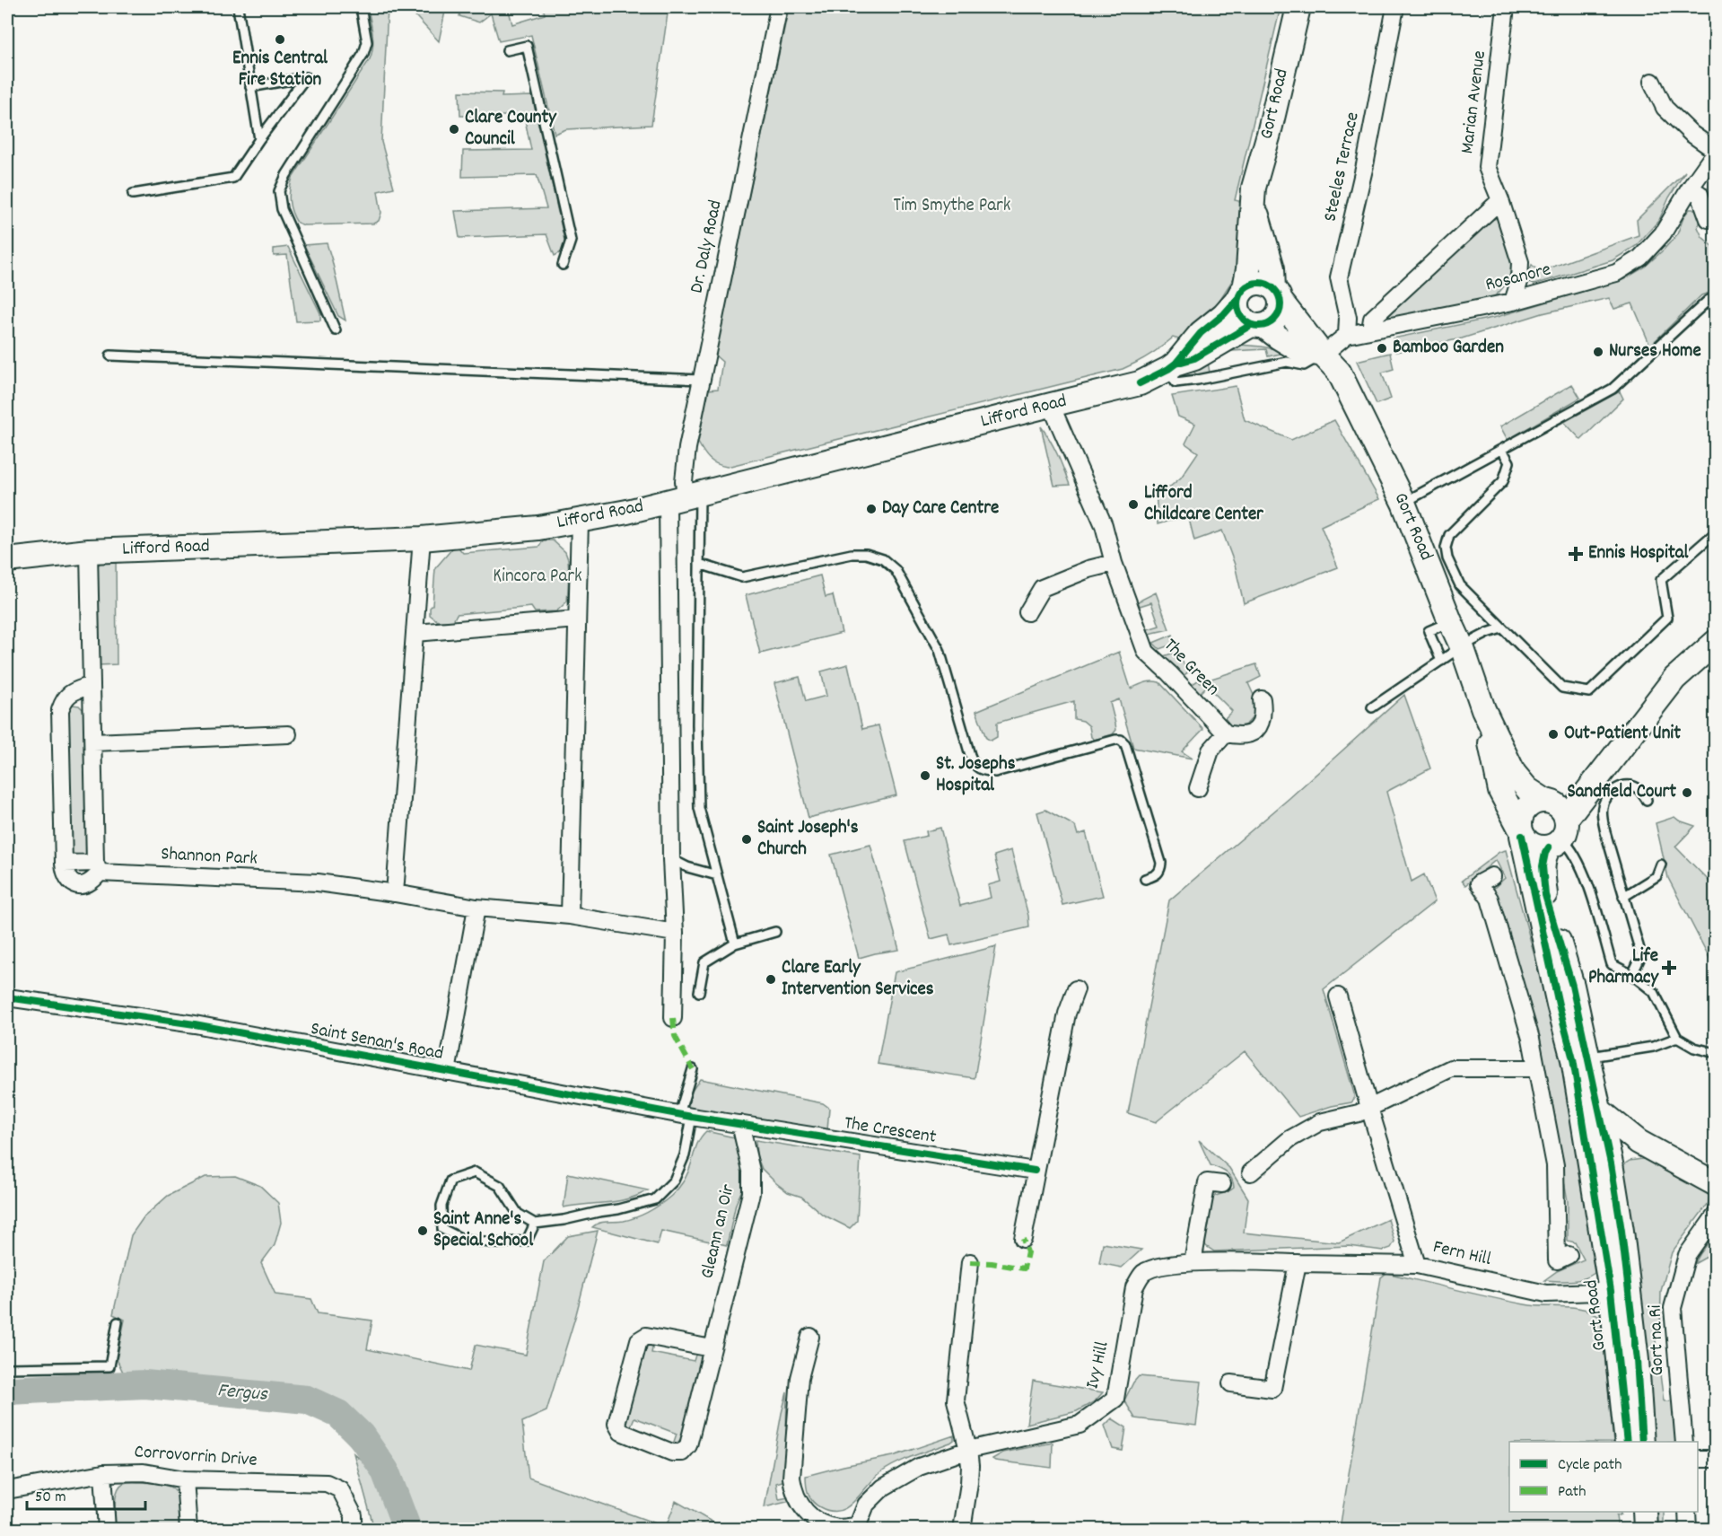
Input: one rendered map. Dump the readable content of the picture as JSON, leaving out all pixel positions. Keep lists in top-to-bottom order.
{
  "streets": {
    "main road": ["Gort Road", "Lifford Road"],
    "street": [
      "Marian Avenue",
      "Steeles Terrace",
      "Dr. Daly Road",
      "Rosanore",
      "The Green",
      "Shannon Park",
      "Saint Senan's Road",
      "The Crescent",
      "Gleann an Oir",
      "Fern Hill",
      "Gort na Ri",
      "Ivy Hill",
      "Corrovorrin Drive"
    ]
  },
  "crossings": [
    ["Marian Avenue", "Rosanore"],
    ["Gort Road", "Rosanore"],
    ["Gort Road", "Lifford Road"],
    ["Gort Road", "Fern Hill"],
    ["Steeles Terrace", "Rosanore"],
    ["Dr. Daly Road", "Lifford Road"],
    ["Lifford Road", "The Green"],
    ["Saint Senan's Road", "The Crescent"],
    ["Saint Senan's Road", "Gleann an Oir"],
    ["The Crescent", "Gleann an Oir"],
    ["Fern Hill", "Ivy Hill"]
  ],
  "water": ["Fergus"],
  "parks": ["Tim Smythe Park", "Kincora Park"],
  "places": {
    "other": [
      "Ennis Central Fire Station",
      "Clare County Council",
      "Bamboo Garden",
      "Nurses Home",
      "Lifford Childcare Center",
      "Day Care Centre",
      "Out-Patient Unit",
      "St. Josephs Hospital",
      "Sandfield Court",
      "Saint Joseph's Church",
      "Clare Early Intervention Services",
      "Saint Anne's Special School"
    ],
    "health": ["Ennis Hospital", "Life Pharmacy"]
  },
  "legend": ["Cycle path", "Path"],
  "scale_bar": "50 m"
}
